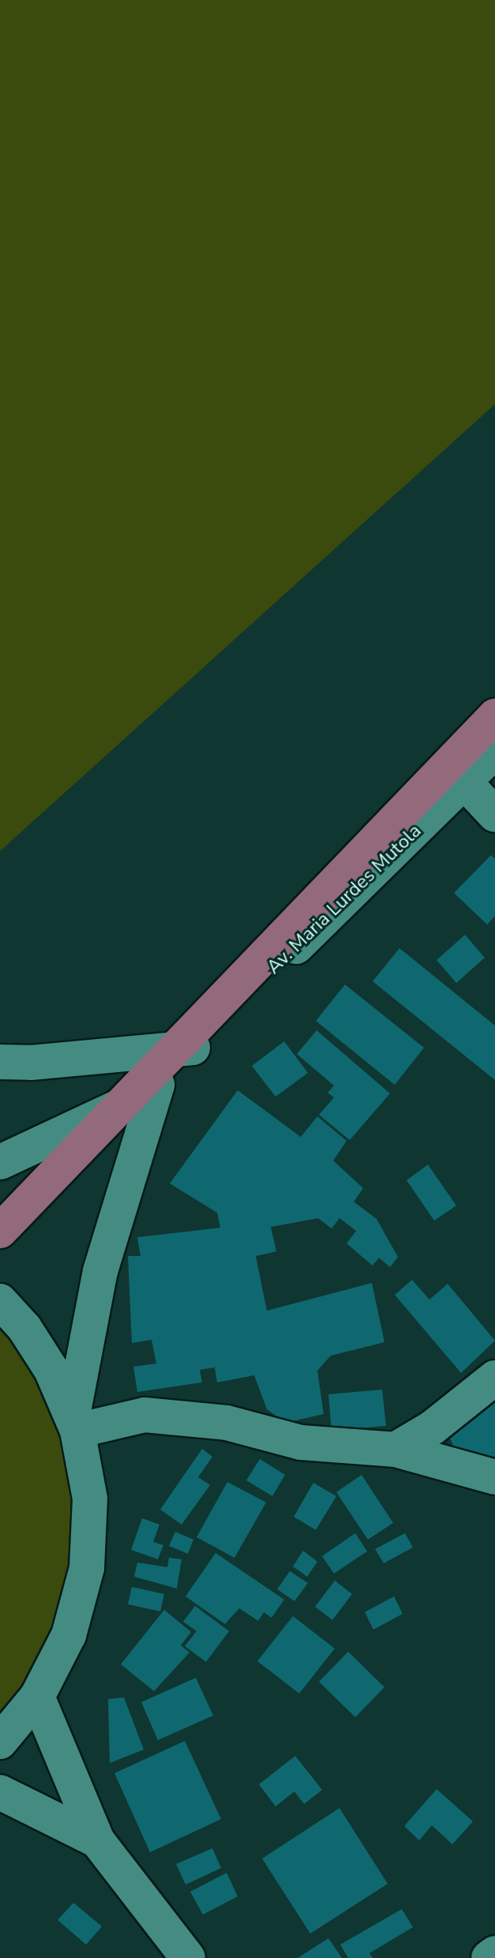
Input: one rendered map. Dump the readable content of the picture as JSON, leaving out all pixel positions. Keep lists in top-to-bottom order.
{
  "streets": {
    "main road": ["Av. Maria Lurdes Mutola"]
  }
}
